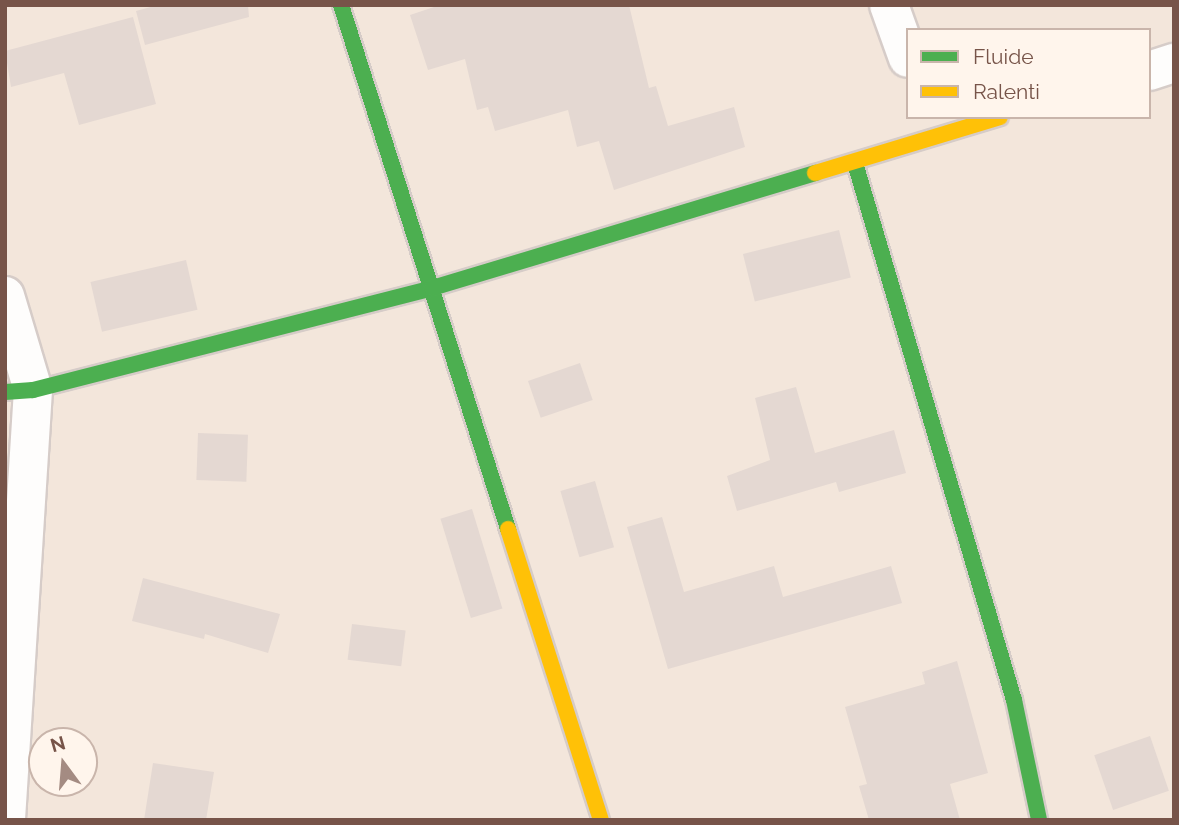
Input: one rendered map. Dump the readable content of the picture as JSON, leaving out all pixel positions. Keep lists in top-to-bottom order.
{
  "legend": ["Fluide", "Ralenti"],
  "north": "top"
}
